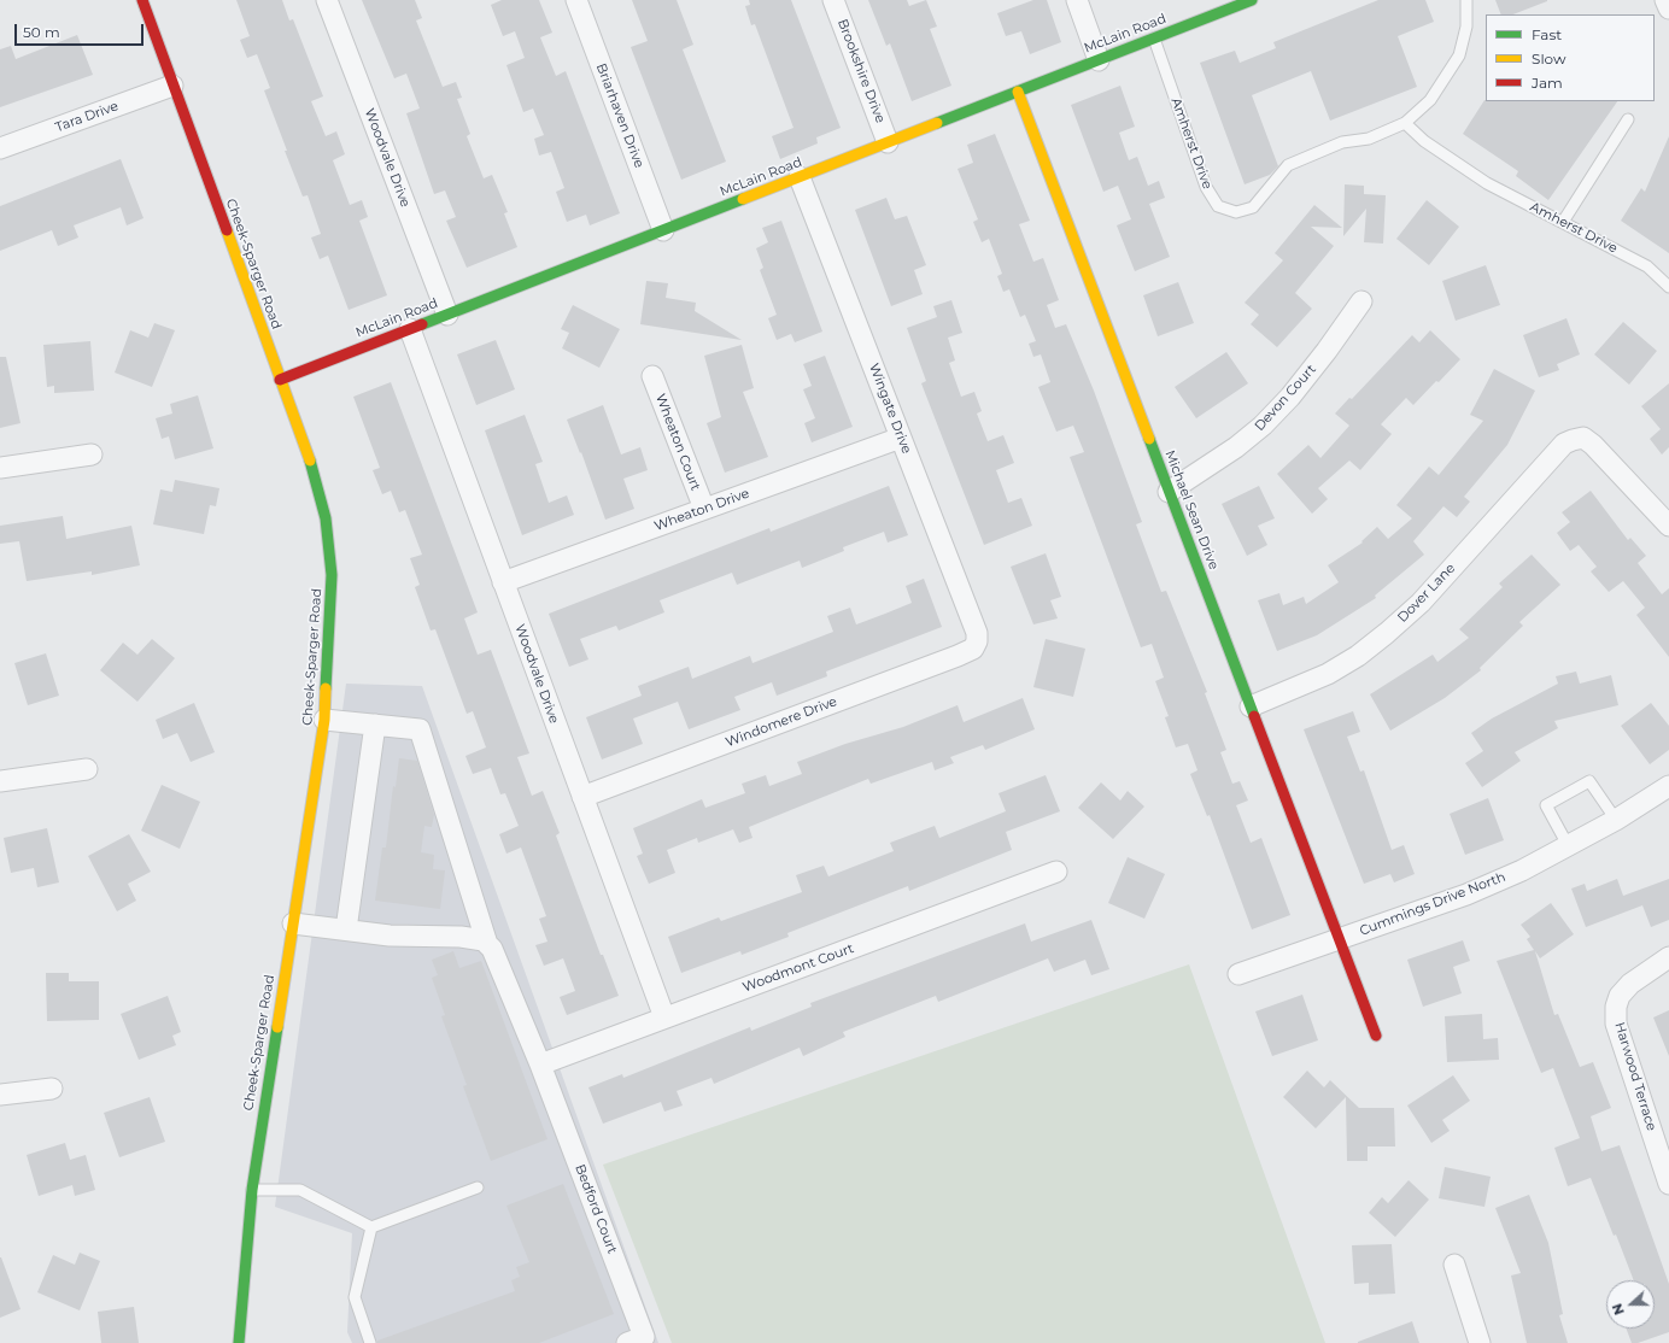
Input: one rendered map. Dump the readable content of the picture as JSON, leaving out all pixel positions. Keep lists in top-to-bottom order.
{
  "streets": {
    "street": [
      "McLain Road",
      "Brookshire Drive",
      "Briarhaven Drive",
      "Tara Drive",
      "Woodvale Drive",
      "Cheek-Sparger Road",
      "Devon Court",
      "Wingate Drive",
      "Wheaton Court",
      "Wheaton Drive",
      "Michael Sean Drive",
      "Dover Lane",
      "Windomere Drive",
      "Cummings Drive North",
      "Woodmont Court",
      "Harwood Terrace",
      "Bedford Court"
    ],
    "lane": ["Amherst Drive"]
  },
  "crossings": [
    ["McLain Road", "Brookshire Drive"],
    ["McLain Road", "Briarhaven Drive"],
    ["McLain Road", "Amherst Drive"],
    ["McLain Road", "Woodvale Drive"],
    ["McLain Road", "Cheek-Sparger Road"],
    ["McLain Road", "Wingate Drive"],
    ["McLain Road", "Michael Sean Drive"],
    ["Tara Drive", "Cheek-Sparger Road"],
    ["Woodvale Drive", "Wheaton Drive"],
    ["Woodvale Drive", "Windomere Drive"],
    ["Woodvale Drive", "Woodmont Court"],
    ["Devon Court", "Michael Sean Drive"],
    ["Wingate Drive", "Wheaton Drive"],
    ["Wingate Drive", "Windomere Drive"],
    ["Wheaton Court", "Wheaton Drive"],
    ["Michael Sean Drive", "Dover Lane"],
    ["Michael Sean Drive", "Cummings Drive North"],
    ["Woodmont Court", "Bedford Court"]
  ],
  "legend": ["Fast", "Slow", "Jam"],
  "scale_bar": "50 m",
  "north": "left"
}
